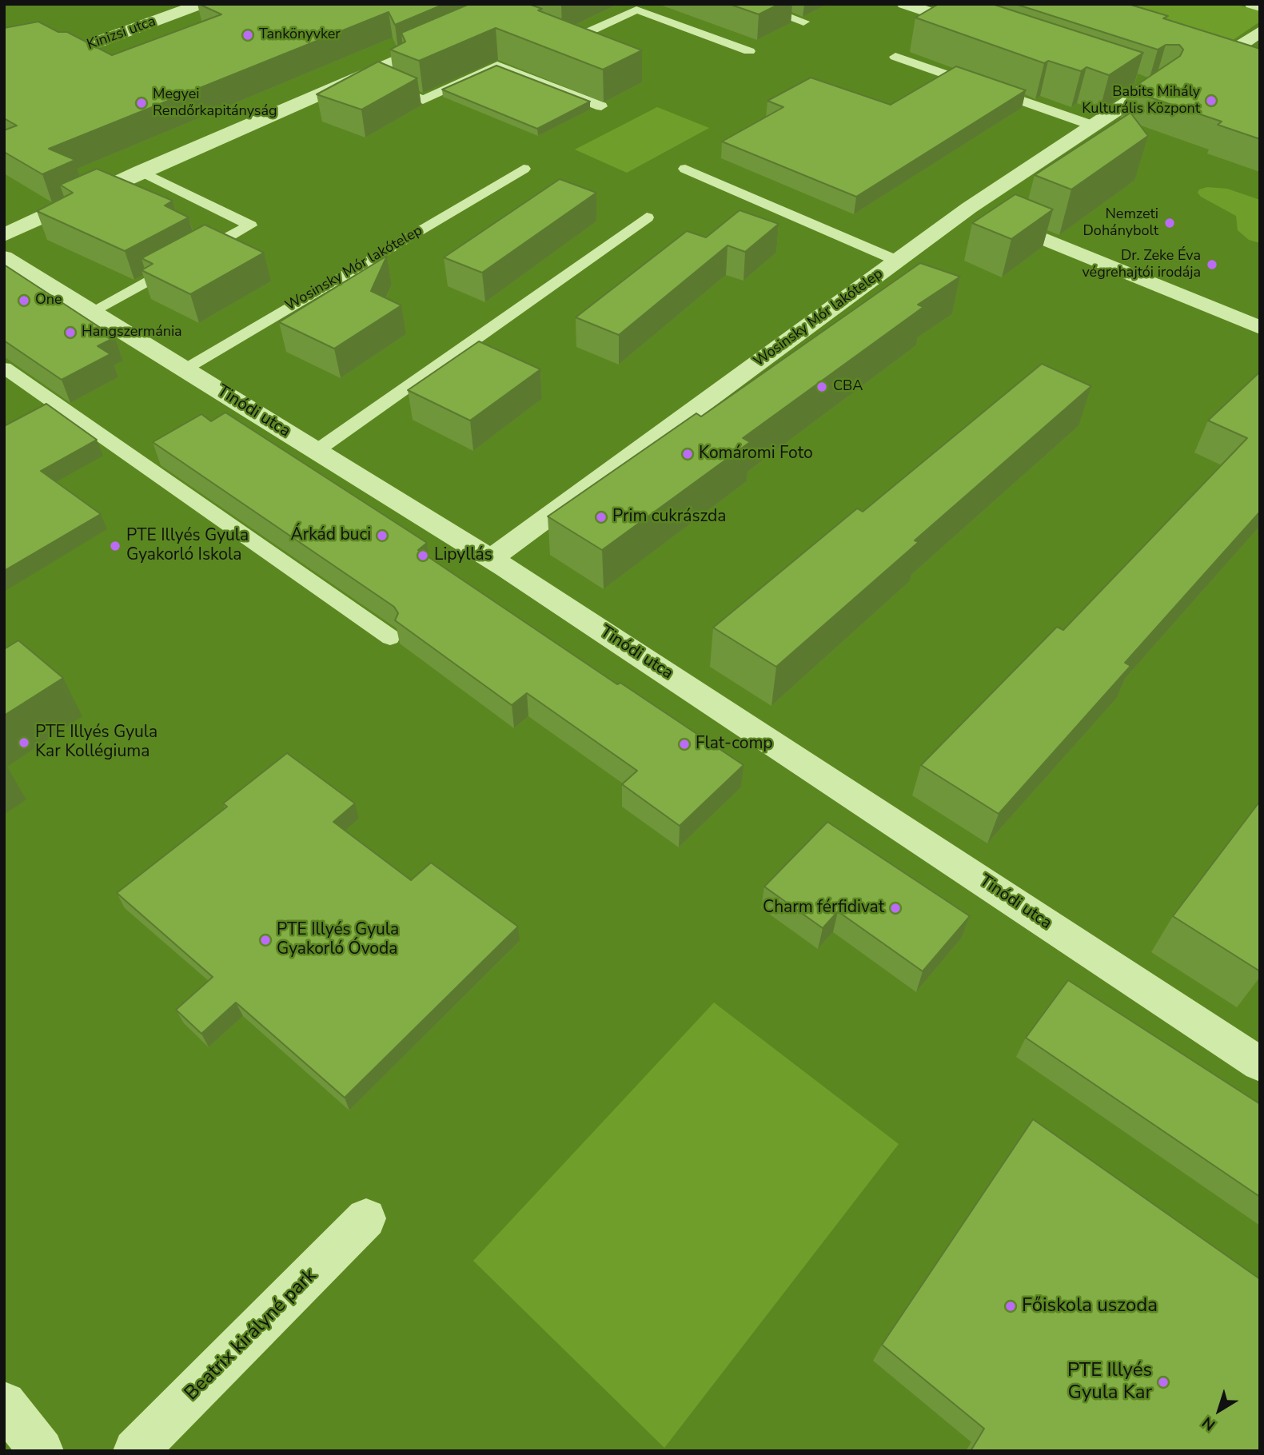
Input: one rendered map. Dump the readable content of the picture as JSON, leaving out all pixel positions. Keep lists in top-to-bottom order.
{
  "streets": {
    "street": [
      "Kinizsi utca",
      "Wosinsky Mór lakótelep",
      "Tinódi utca",
      "Beatrix királyné park"
    ]
  },
  "crossings": [
    ["Wosinsky Mór lakótelep", "Tinódi utca"]
  ],
  "places": [
    "Tankönyvker",
    "Babits Mihály Kulturális Központ",
    "Megyei Rendőrkapitányság",
    "Nemzeti Dohánybolt",
    "Dr. Zeke Éva végrehajtói irodája",
    "One",
    "Hangszermánia",
    "CBA",
    "Komáromi Foto",
    "Prim cukrászda",
    "Árkád buci",
    "PTE Illyés Gyula Gyakorló Iskola",
    "Lipyllás",
    "PTE Illyés Gyula Kar Kollégiuma",
    "Flat-comp",
    "Charm férfidivat",
    "PTE Illyés Gyula Gyakorló Óvoda",
    "Főiskola uszoda",
    "PTE Illyés Gyula Kar"
  ],
  "north": "bottom left"
}
